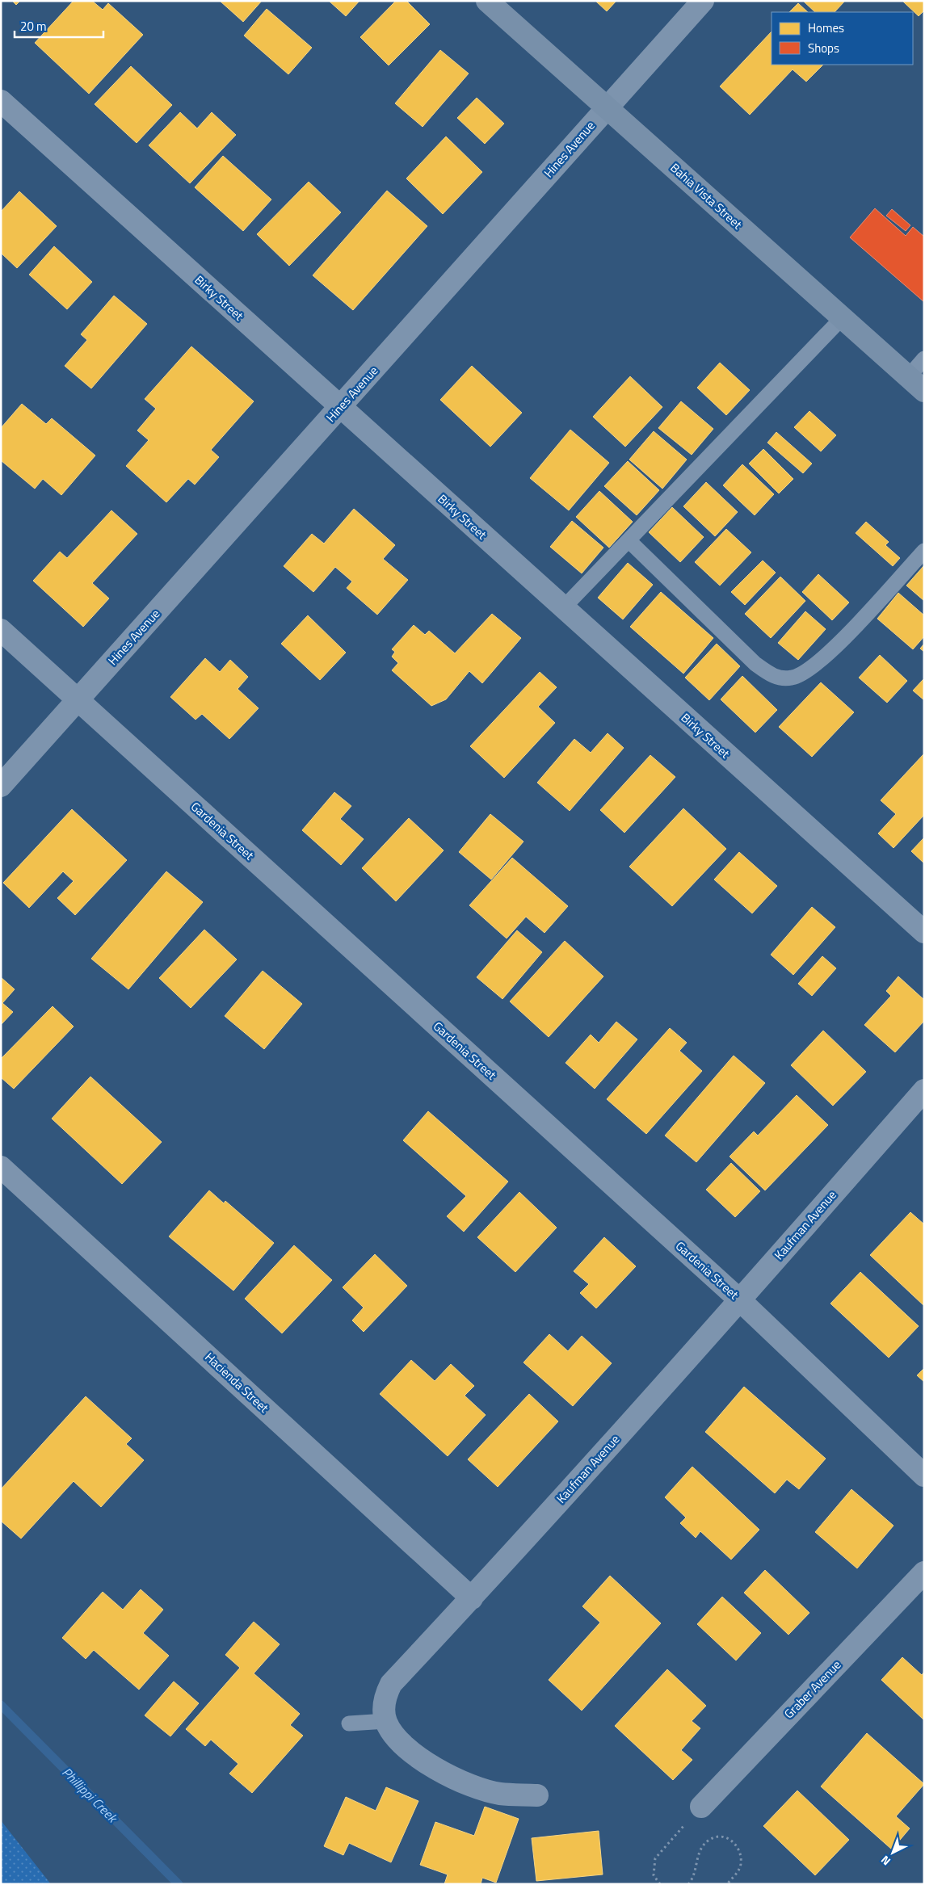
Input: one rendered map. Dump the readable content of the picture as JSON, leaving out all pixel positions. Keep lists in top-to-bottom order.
{
  "streets": {
    "street": [
      "Hines Avenue",
      "Bahia Vista Street",
      "Birky Street",
      "Gardenia Street",
      "Kaufman Avenue",
      "Hacienda Street",
      "Graber Avenue"
    ]
  },
  "crossings": [
    ["Hines Avenue", "Bahia Vista Street"],
    ["Hines Avenue", "Birky Street"],
    ["Hines Avenue", "Gardenia Street"],
    ["Gardenia Street", "Kaufman Avenue"],
    ["Kaufman Avenue", "Hacienda Street"]
  ],
  "water": ["Phillippi Creek"],
  "legend": ["Homes", "Shops"],
  "scale_bar": "20 m",
  "north": "bottom left"
}
